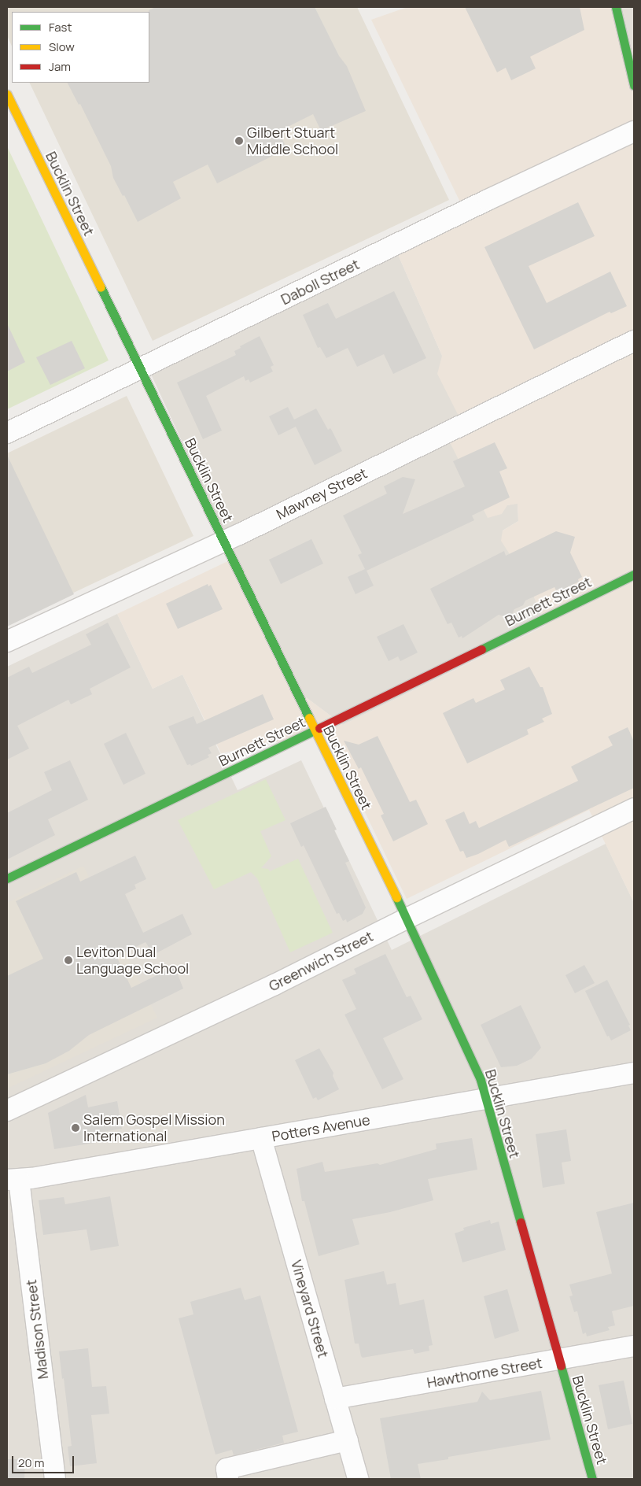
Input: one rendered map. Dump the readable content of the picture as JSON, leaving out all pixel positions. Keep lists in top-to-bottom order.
{
  "streets": {
    "street": [
      "Bucklin Street",
      "Daboll Street",
      "Mawney Street",
      "Burnett Street",
      "Greenwich Street",
      "Potters Avenue",
      "Vineyard Street",
      "Madison Street",
      "Hawthorne Street"
    ]
  },
  "crossings": [
    ["Bucklin Street", "Daboll Street"],
    ["Bucklin Street", "Mawney Street"],
    ["Bucklin Street", "Burnett Street"],
    ["Bucklin Street", "Greenwich Street"],
    ["Bucklin Street", "Potters Avenue"],
    ["Bucklin Street", "Hawthorne Street"],
    ["Potters Avenue", "Vineyard Street"],
    ["Potters Avenue", "Madison Street"],
    ["Vineyard Street", "Hawthorne Street"]
  ],
  "places": ["Gilbert Stuart Middle School", "Leviton Dual Language School", "Salem Gospel Mission International"],
  "legend": ["Fast", "Slow", "Jam"],
  "scale_bar": "20 m"
}
